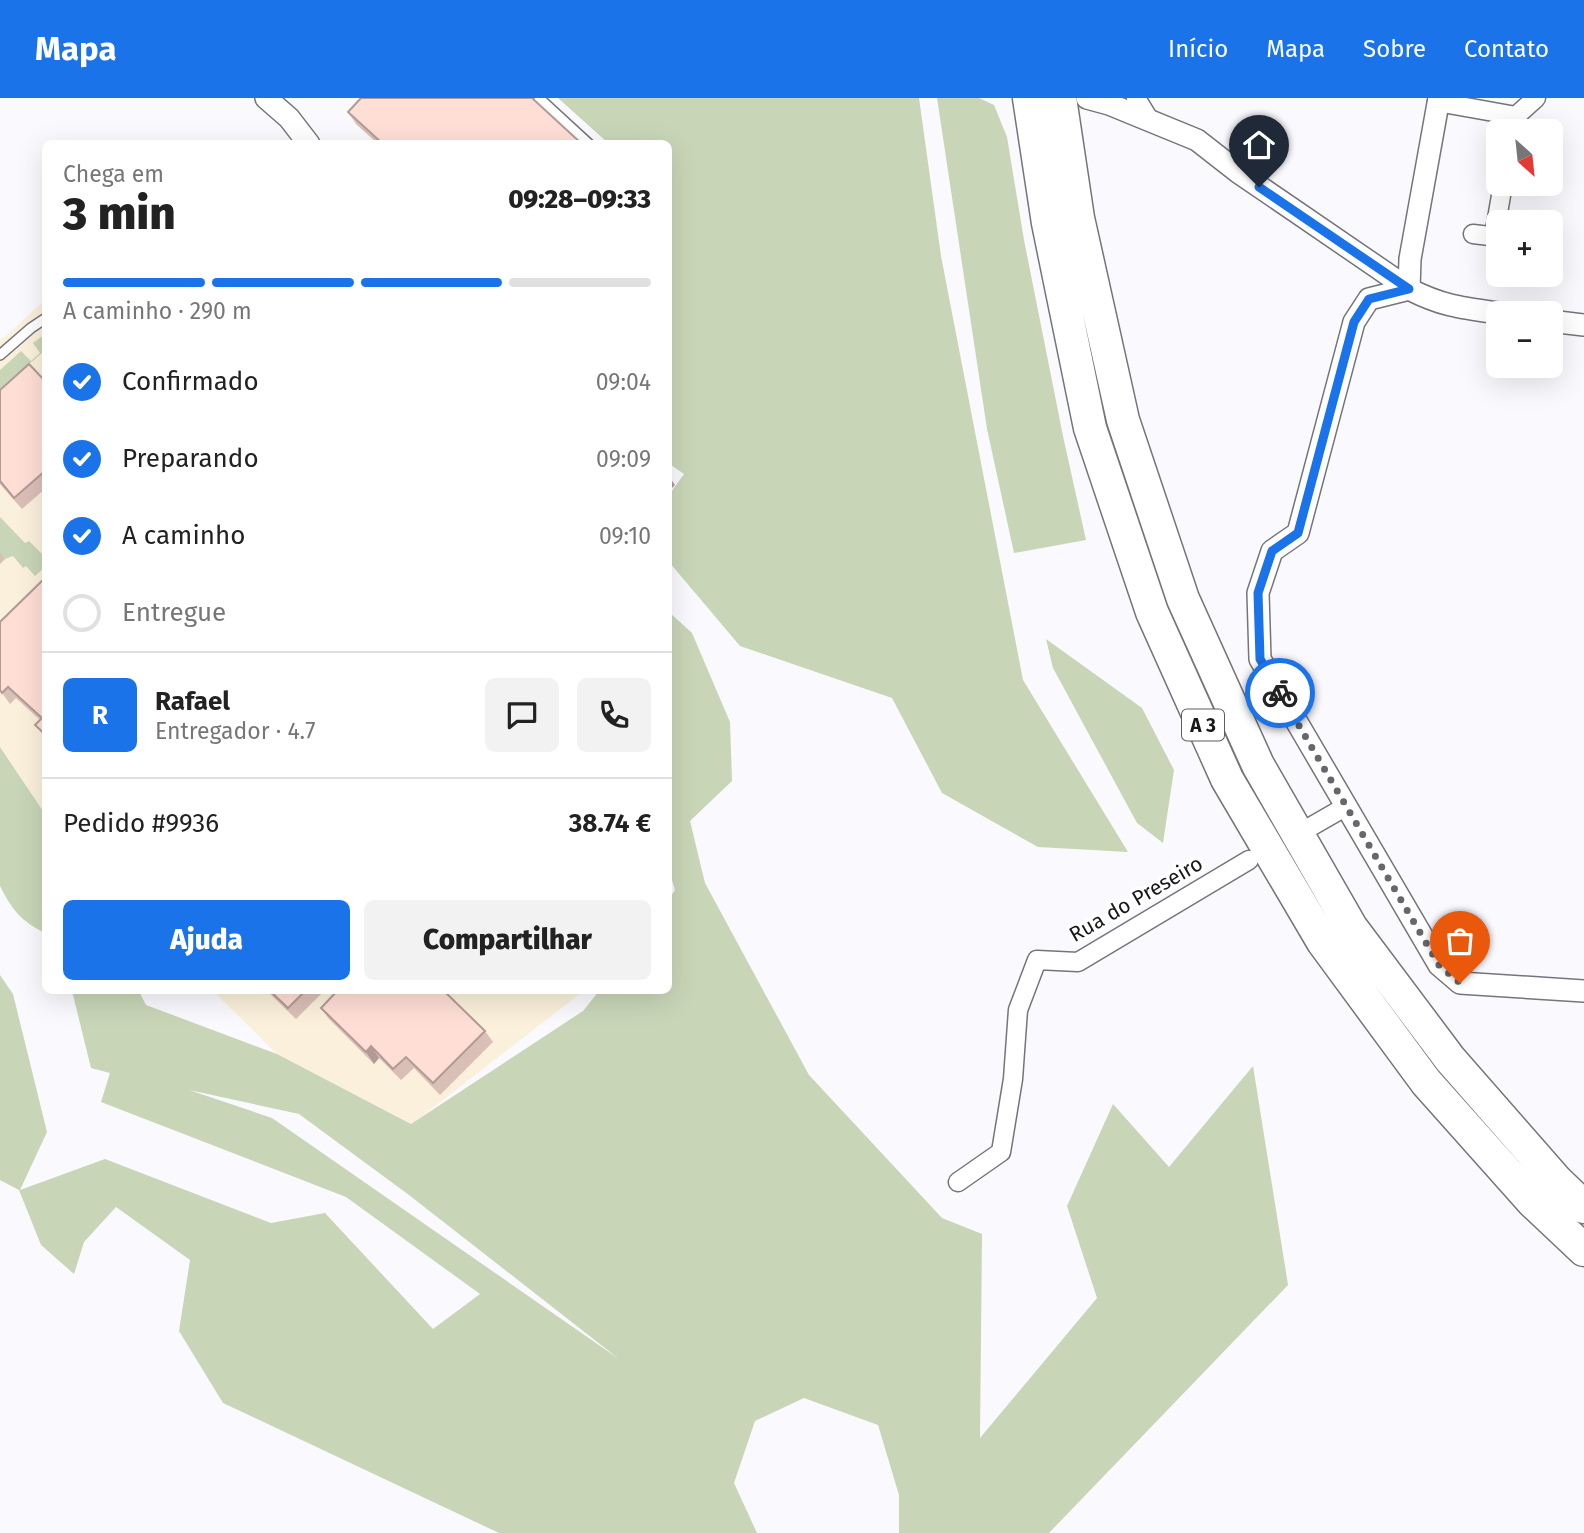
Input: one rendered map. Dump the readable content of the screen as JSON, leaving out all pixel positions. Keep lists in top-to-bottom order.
{
  "streets": {
    "highway": ["A 3"],
    "street": ["Rua do Preseiro"]
  },
  "north": "bottom right",
  "page": {
    "header": "Mapa",
    "nav": [
      "Início",
      "Mapa",
      "Sobre",
      "Contato"
    ],
    "map_buttons": ["+", "−"],
    "heading": ["3 min", "Chega em", "09:28–09:33"],
    "panel": [
      "Rafael",
      "Entregador · 4.7",
      "Pedido #9936",
      "38.74 €"
    ],
    "bar": "A caminho · 290 m",
    "list": [
      ["Confirmado", "09:04"],
      ["Preparando", "09:09"],
      ["A caminho", "09:10"],
      "Entregue"
    ],
    "round": "R",
    "buttons": ["Ajuda", "Compartilhar"]
  }
}
